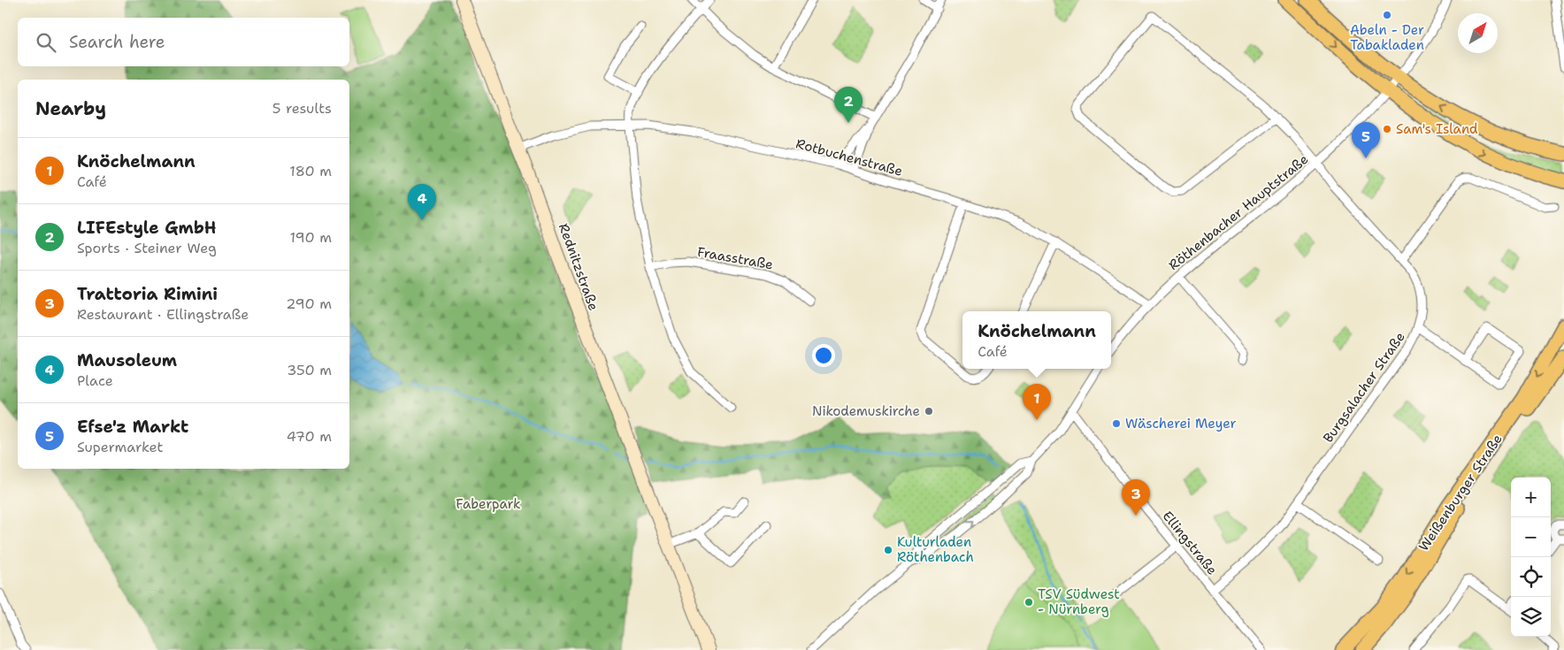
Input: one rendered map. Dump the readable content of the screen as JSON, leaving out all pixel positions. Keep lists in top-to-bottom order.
{
  "streets": {
    "main road": ["Rednitzstraße", "Weißenburger Straße"],
    "street": [
      "Rotbuchenstraße",
      "Röthenbacher Hauptstraße",
      "Fraasstraße",
      "Burgsalacher Straße",
      "Ellingstraße"
    ]
  },
  "crossings": [
    ["Rotbuchenstraße", "Röthenbacher Hauptstraße"],
    ["Rotbuchenstraße", "Rednitzstraße"],
    ["Röthenbacher Hauptstraße", "Burgsalacher Straße"],
    ["Burgsalacher Straße", "Ellingstraße"]
  ],
  "parks": ["Faberpark"],
  "places": [
    "Abeln - Der Tabakladen",
    "Sam's Island",
    "Nikodemuskirche",
    "Wäscherei Meyer",
    "Kulturladen Röthenbach",
    "TSV Südwest - Nürnberg"
  ],
  "north": "top right",
  "page": {
    "search": "Search here",
    "heading": ["Nearby", "5 results"],
    "pins": [
      "2",
      "5",
      "4",
      "1",
      "3"
    ],
    "list": [
      {
        "mark": "1",
        "name": "Knöchelmann",
        "note": "Café",
        "value": "180 m"
      },
      {
        "mark": "2",
        "name": "LIFEstyle GmbH",
        "note": "Sports · Steiner Weg",
        "value": "190 m"
      },
      {
        "mark": "3",
        "name": "Trattoria Rimini",
        "note": "Restaurant · Ellingstraße",
        "value": "290 m"
      },
      {
        "mark": "4",
        "name": "Mausoleum",
        "note": "Place",
        "value": "350 m"
      },
      {
        "mark": "5",
        "name": "Efse'z Markt",
        "note": "Supermarket",
        "value": "470 m"
      }
    ],
    "popup": ["Knöchelmann", "Café"],
    "map_buttons": ["+", "−"]
  }
}
